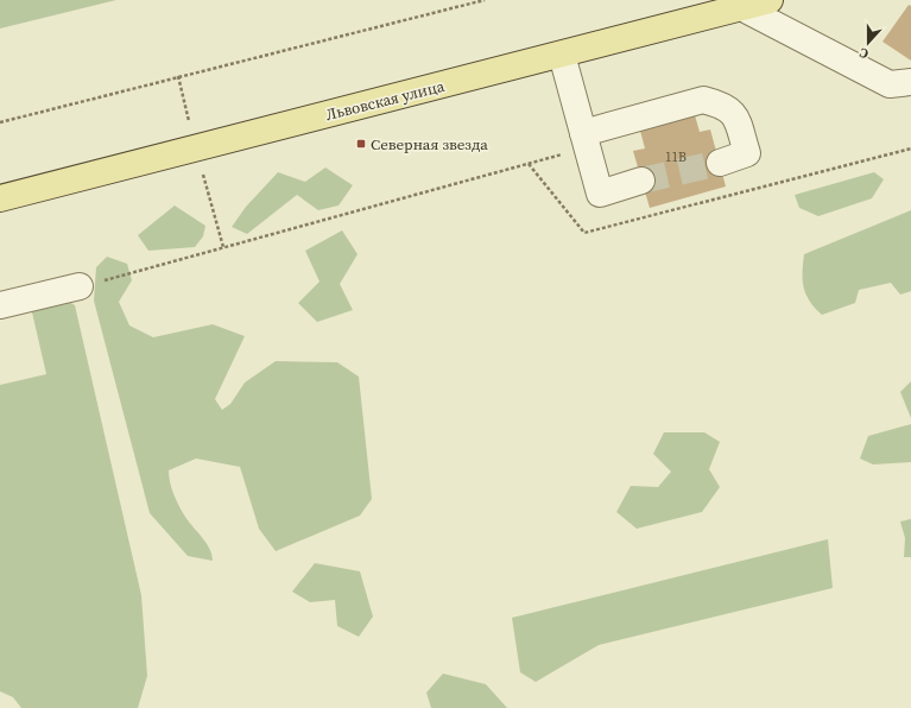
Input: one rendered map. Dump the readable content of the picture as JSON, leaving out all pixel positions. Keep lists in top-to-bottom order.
{
  "streets": {
    "main road": ["Львовская улица"]
  },
  "places": {
    "transit": ["Северная звезда"]
  },
  "house_numbers": ["11В"],
  "north": "bottom"
}
